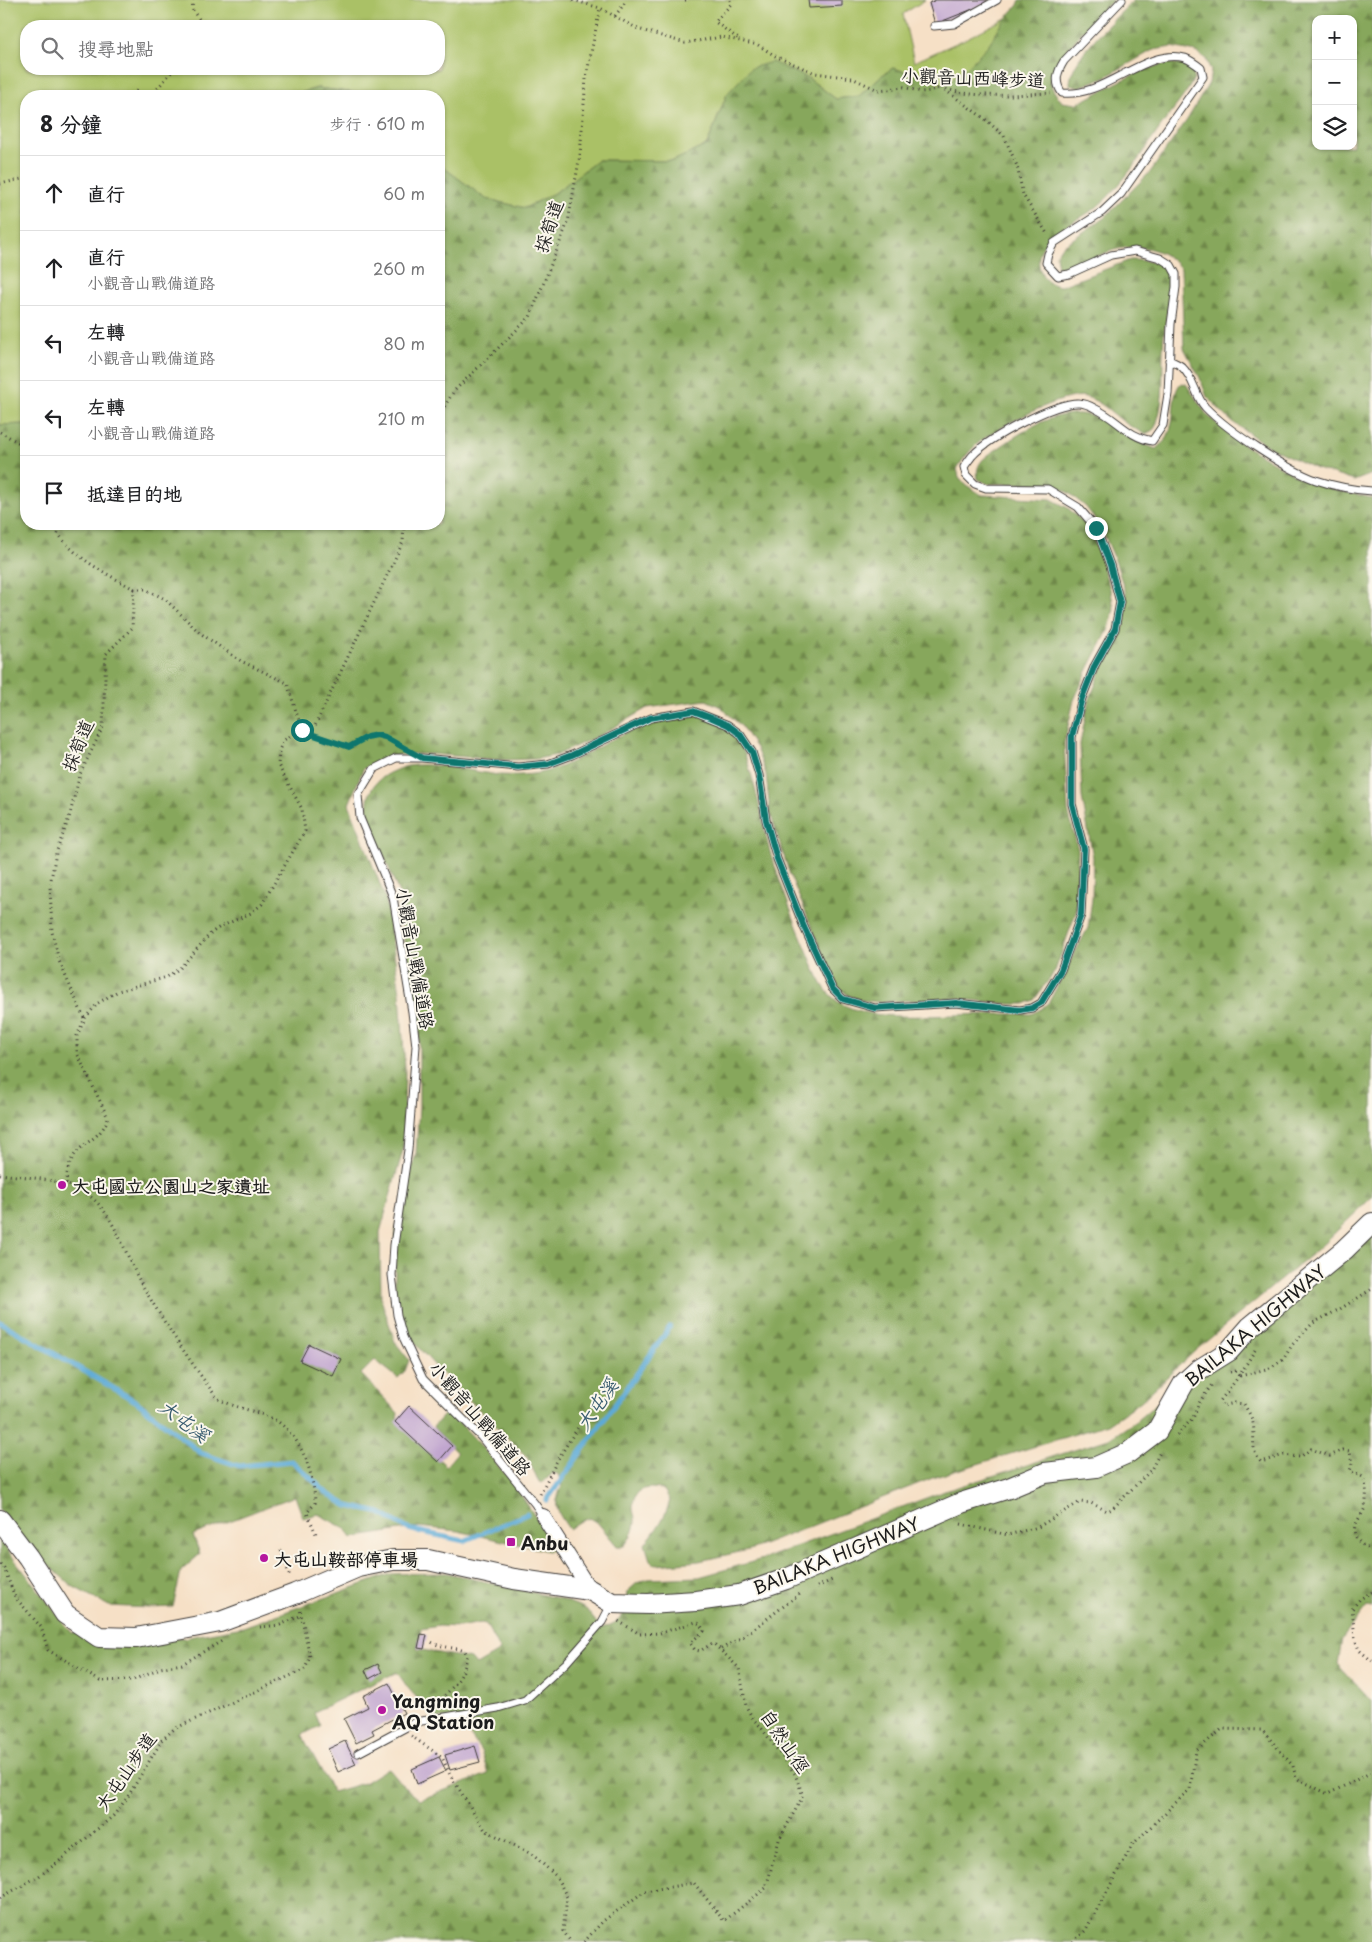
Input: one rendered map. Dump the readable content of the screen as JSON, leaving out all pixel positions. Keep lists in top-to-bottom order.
{
  "streets": {
    "main road": ["BAILAKA HIGHWAY"],
    "lane": ["小觀音山戰備道路"],
    "path": [
      "小觀音山西峰步道",
      "採筍道",
      "自然山徑",
      "大屯山步道"
    ]
  },
  "crossings": [
    ["小觀音山西峰步道", "採筍道"]
  ],
  "water": ["大屯溪"],
  "places": {
    "other": ["大屯國立公園山之家遺址", "大屯山鞍部停車場", "Yangming AQ Station"],
    "transit": ["Anbu"]
  },
  "page": {
    "map_buttons": ["+", "−"],
    "search": "搜尋地點",
    "heading": ["8 分鐘", "步行 · 610 m"],
    "list": [
      ["直行", "60 m"],
      ["直行", "小觀音山戰備道路", "260 m"],
      ["左轉", "小觀音山戰備道路", "80 m"],
      ["左轉", "小觀音山戰備道路", "210 m"],
      "抵達目的地"
    ]
  }
}
